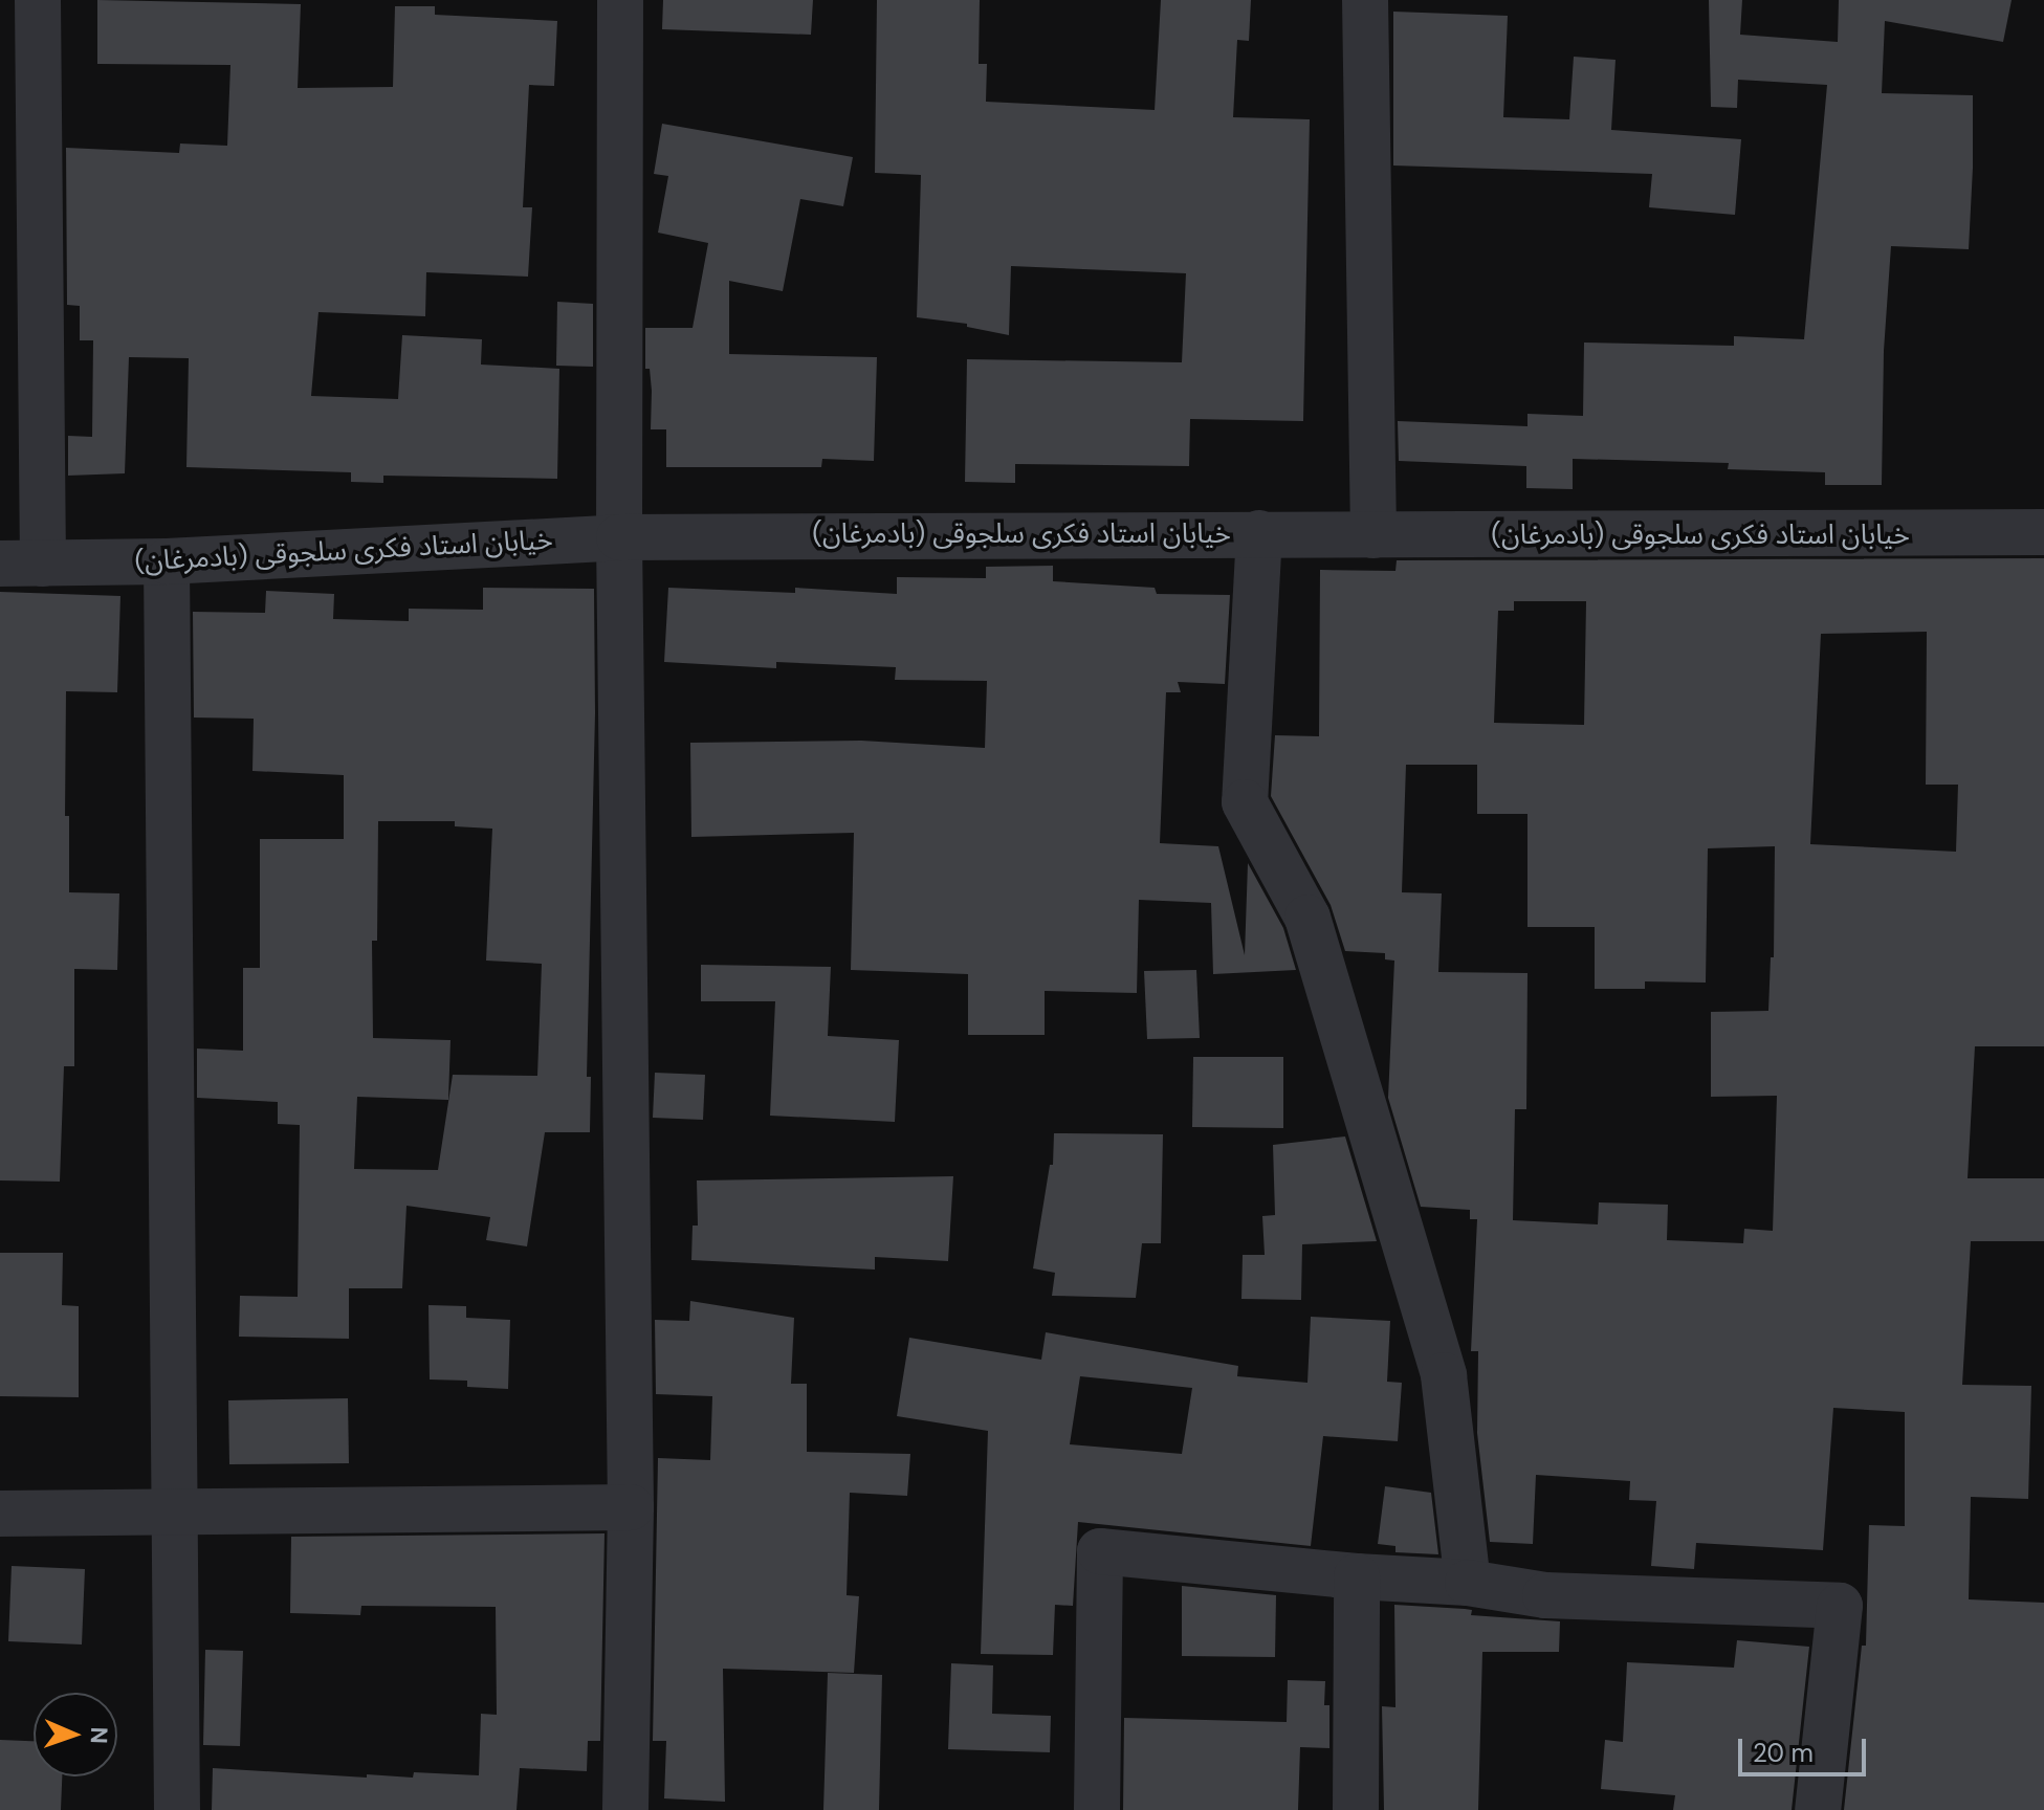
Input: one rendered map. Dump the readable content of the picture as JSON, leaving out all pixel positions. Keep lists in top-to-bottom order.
{
  "streets": {
    "street": ["خیابان استاد فکری سلجوقی (بادمرغان)"]
  },
  "scale_bar": "20 m",
  "north": "right"
}
